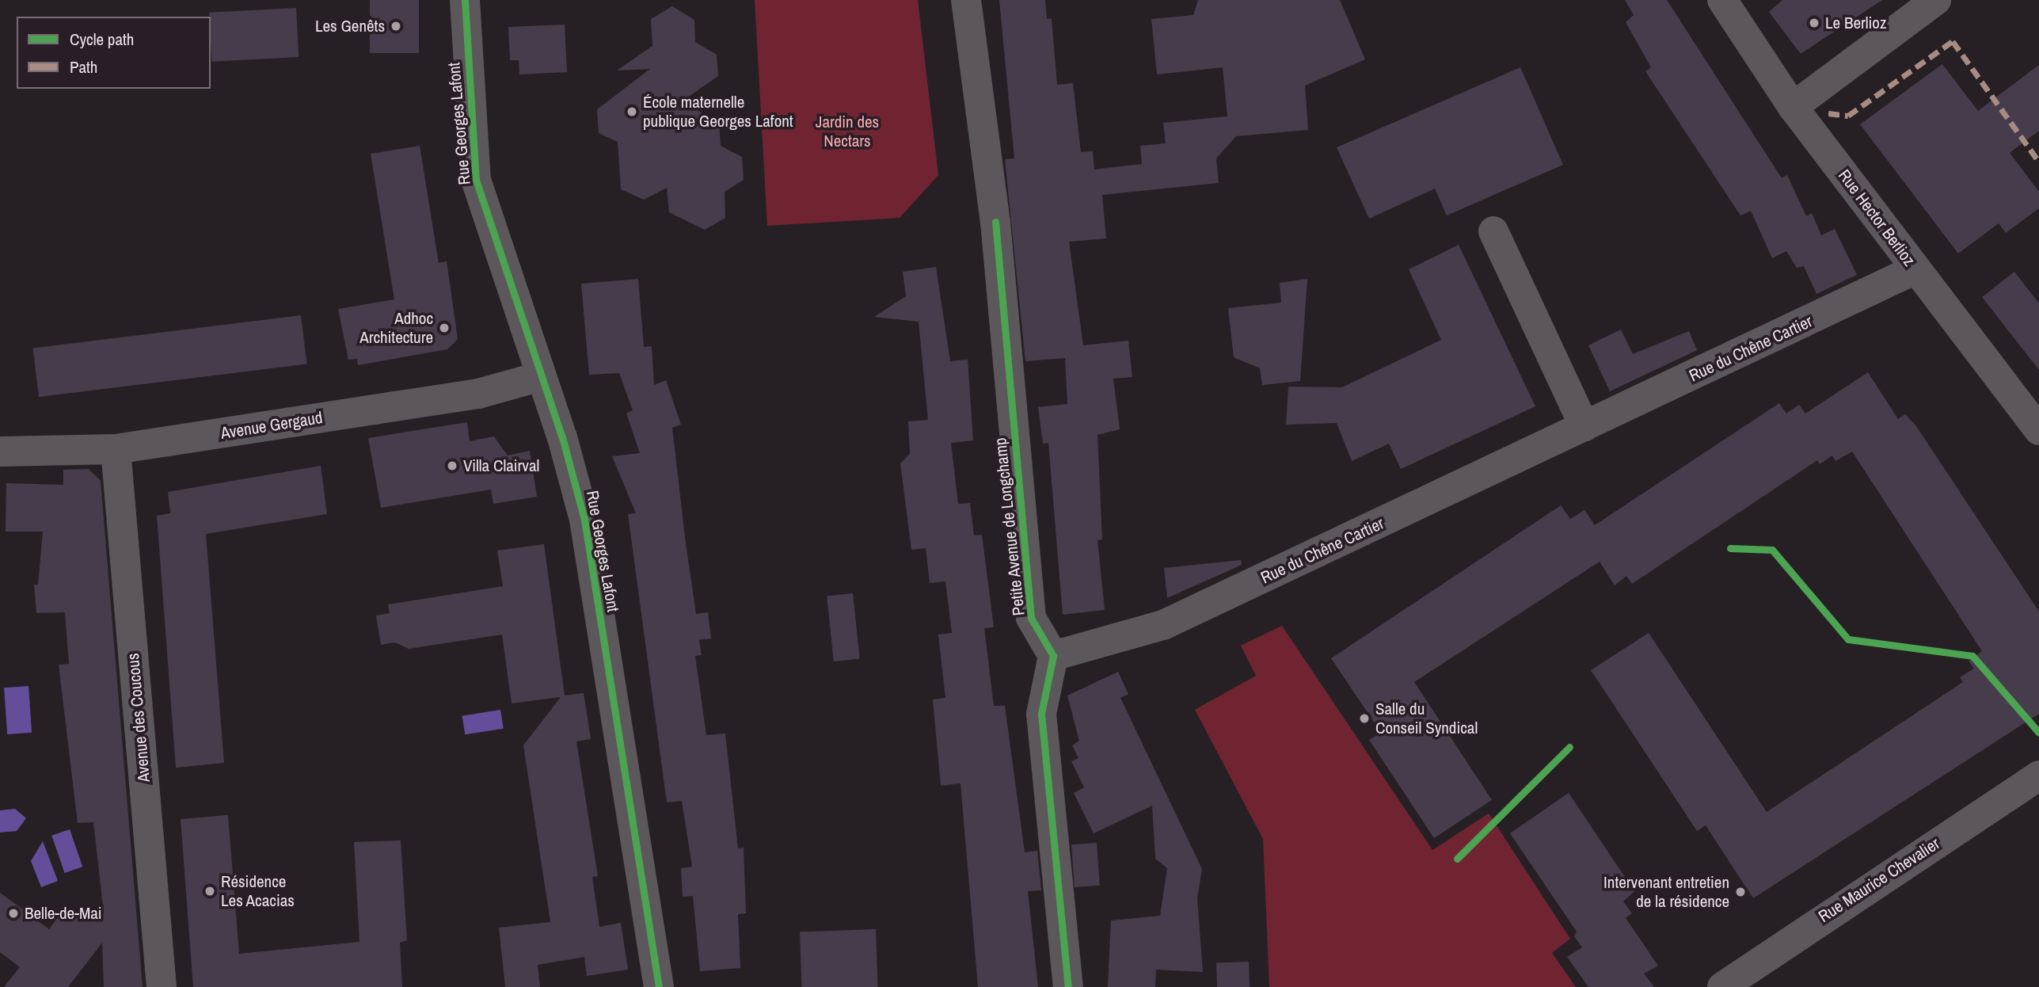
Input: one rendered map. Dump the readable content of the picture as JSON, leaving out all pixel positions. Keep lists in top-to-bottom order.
{
  "streets": {
    "street": [
      "Rue Georges Lafont",
      "Rue Hector Berlioz",
      "Rue du Chêne Cartier",
      "Avenue Gergaud",
      "Petite Avenue de Longchamp",
      "Avenue des Coucous",
      "Rue Maurice Chevalier"
    ]
  },
  "crossings": [
    ["Rue Georges Lafont", "Avenue Gergaud"],
    ["Rue Hector Berlioz", "Rue du Chêne Cartier"],
    ["Rue du Chêne Cartier", "Petite Avenue de Longchamp"],
    ["Avenue Gergaud", "Avenue des Coucous"]
  ],
  "parks": ["Jardin des Nectars"],
  "places": [
    "Le Berlioz",
    "Les Genêts",
    "École maternelle publique Georges Lafont",
    "Adhoc Architecture",
    "Villa Clairval",
    "Salle du Conseil Syndical",
    "Résidence Les Acacias",
    "Intervenant entretien de la résidence",
    "Belle-de-Mai"
  ],
  "legend": ["Cycle path", "Path"]
}
